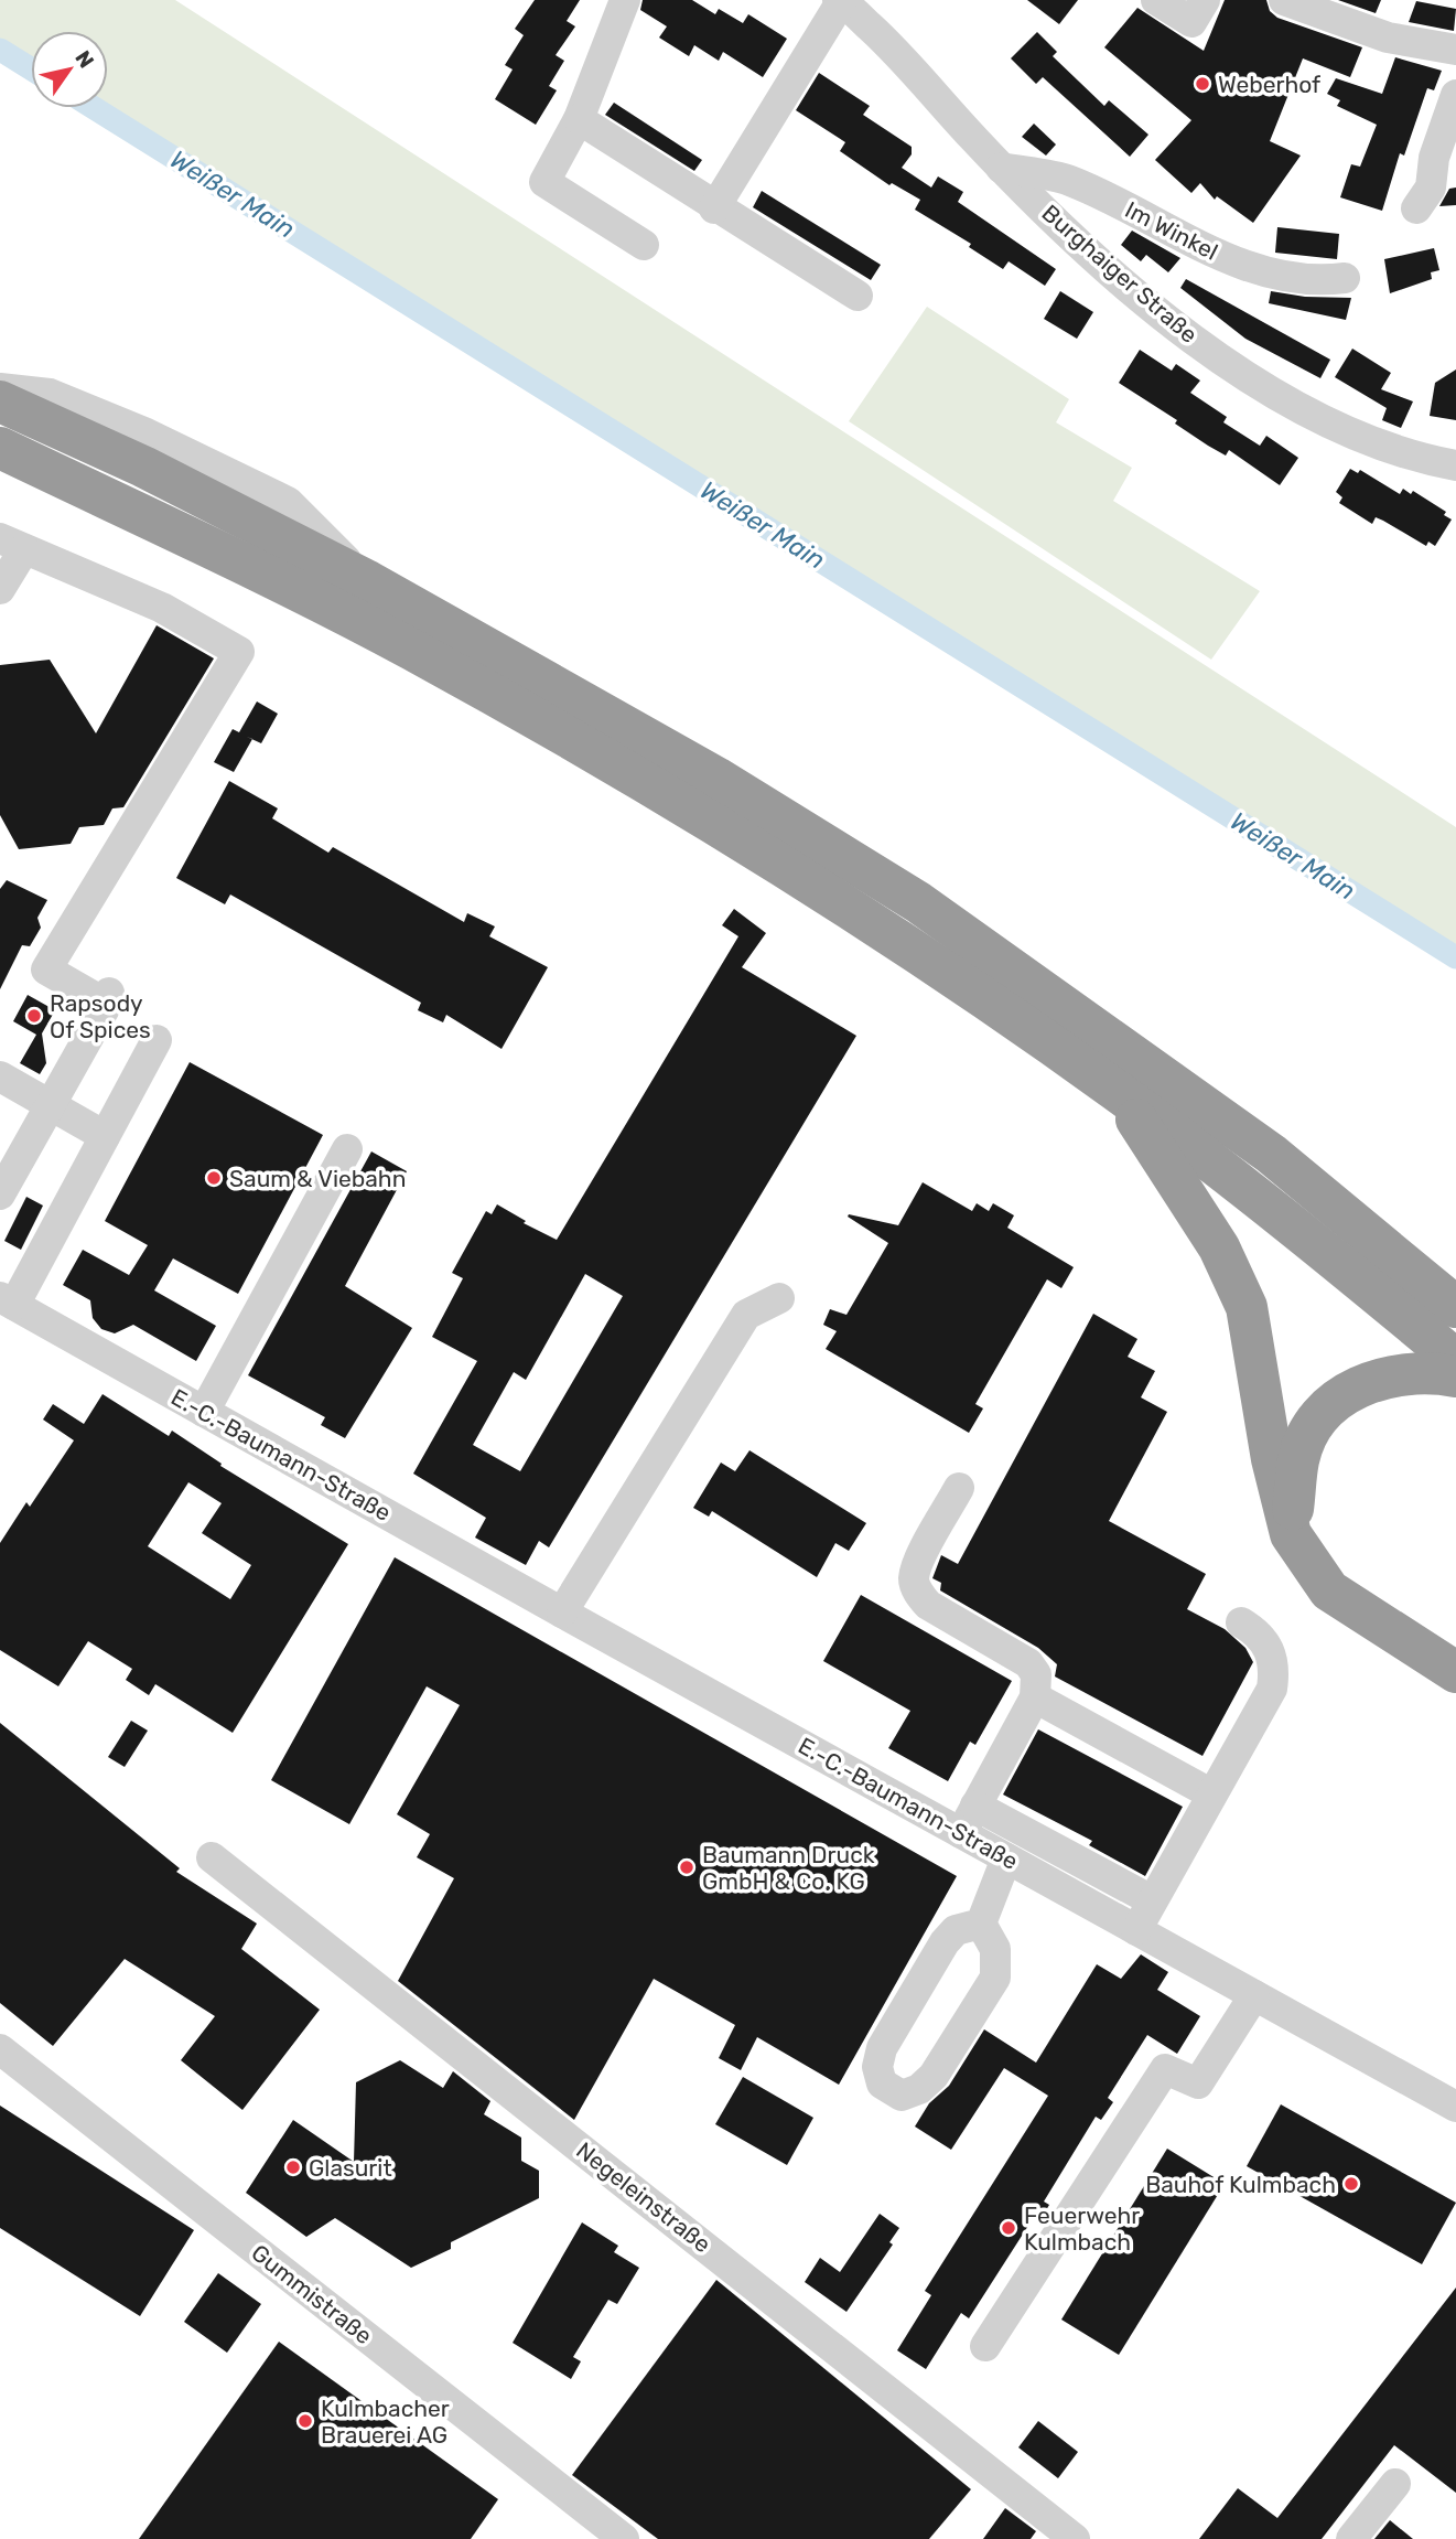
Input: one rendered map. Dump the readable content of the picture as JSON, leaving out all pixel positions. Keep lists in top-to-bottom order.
{
  "streets": {
    "street": [
      "Im Winkel",
      "Burghaiger Straße",
      "E.-C.-Baumann-Straße",
      "Negeleinstraße",
      "Gummistraße"
    ]
  },
  "crossings": [
    ["Im Winkel", "Burghaiger Straße"]
  ],
  "water": ["Weißer Main"],
  "places": [
    "Weberhof",
    "Rapsody Of Spices",
    "Saum & Viebahn",
    "Baumann Druck GmbH & Co. KG",
    "Glasurit",
    "Bauhof Kulmbach",
    "Feuerwehr Kulmbach",
    "Kulmbacher Brauerei AG"
  ],
  "north": "top right"
}
